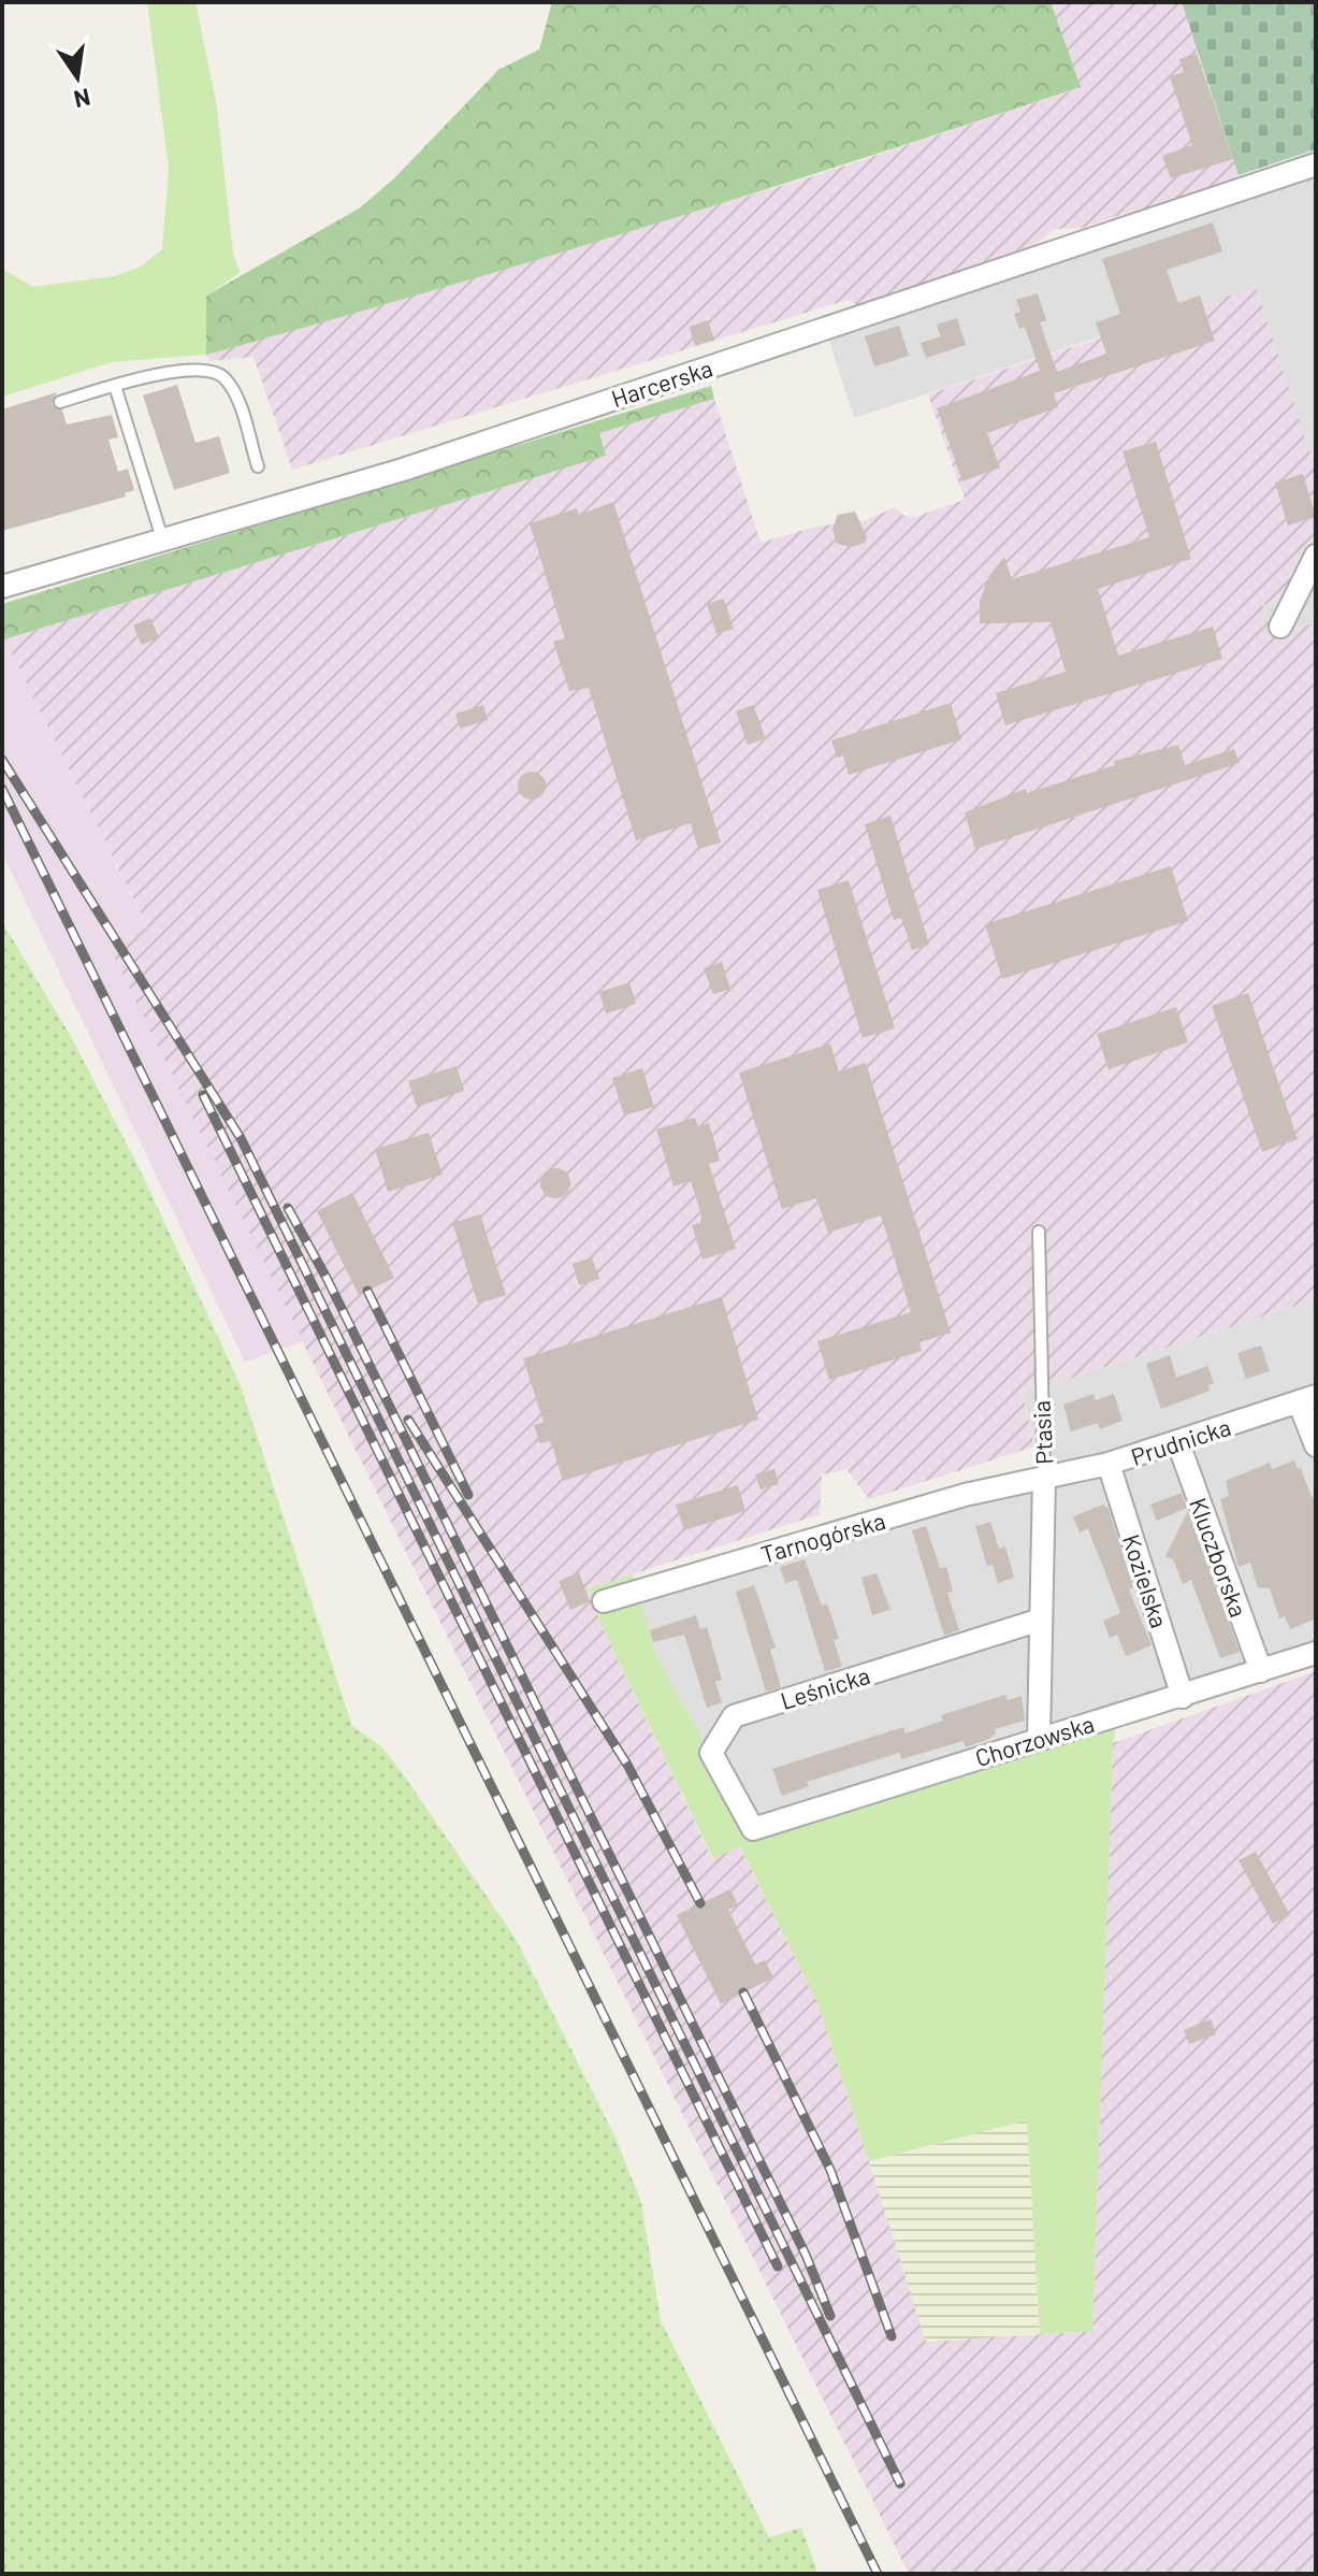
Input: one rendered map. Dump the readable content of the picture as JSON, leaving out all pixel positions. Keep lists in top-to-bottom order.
{
  "streets": {
    "street": [
      "Harcerska",
      "Prudnicka",
      "Tarnogórska",
      "Kluczborska",
      "Kozielska",
      "Leśnicka",
      "Chorzowska"
    ],
    "lane": ["Ptasia"]
  },
  "crossings": [
    ["Ptasia", "Prudnicka"],
    ["Ptasia", "Tarnogórska"],
    ["Prudnicka", "Tarnogórska"],
    ["Prudnicka", "Kluczborska"],
    ["Prudnicka", "Kozielska"],
    ["Kluczborska", "Chorzowska"],
    ["Kozielska", "Chorzowska"],
    ["Leśnicka", "Chorzowska"]
  ],
  "north": "bottom"
}
